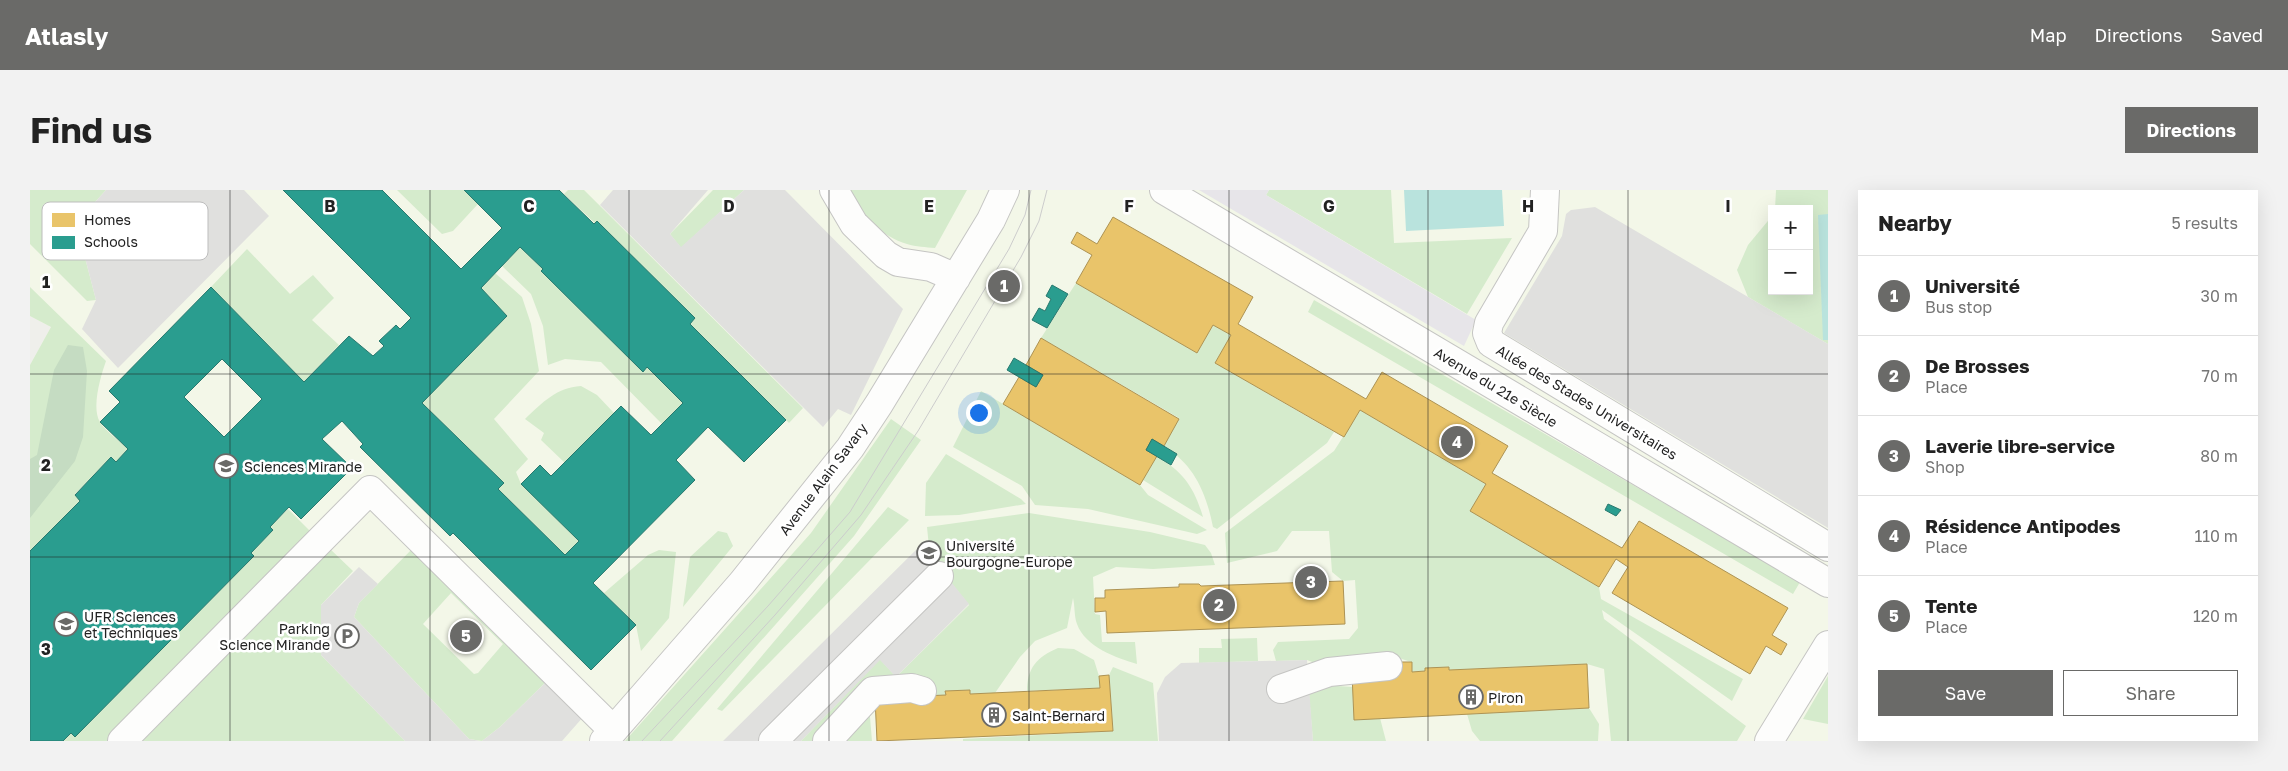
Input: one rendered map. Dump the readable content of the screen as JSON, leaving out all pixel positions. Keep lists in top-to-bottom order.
{
  "streets": {
    "lane": ["Avenue du 21e Siècle", "Allée des Stades Universitaires", "Avenue Alain Savary"]
  },
  "places": {
    "school or university": ["Sciences Mirande", "Université Bourgogne-Europe", "UFR Sciences et Techniques"],
    "parking": ["Parking Science Mirande"],
    "building": ["Piron", "Saint-Bernard"]
  },
  "legend": ["Homes", "Schools"],
  "page": {
    "header": "Atlasly",
    "nav": ["Map", "Directions", "Saved"],
    "buttons": [
      "Directions",
      ["Save", "Share"]
    ],
    "title": "Find us",
    "heading": ["Nearby", "5 results"],
    "map_buttons": ["+", "−"],
    "list": [
      {
        "mark": "1",
        "name": "Université",
        "note": "Bus stop",
        "value": "30 m"
      },
      {
        "mark": "2",
        "name": "De Brosses",
        "note": "Place",
        "value": "70 m"
      },
      {
        "mark": "3",
        "name": "Laverie libre-service",
        "note": "Shop",
        "value": "80 m"
      },
      {
        "mark": "4",
        "name": "Résidence Antipodes",
        "note": "Place",
        "value": "110 m"
      },
      {
        "mark": "5",
        "name": "Tente",
        "note": "Place",
        "value": "120 m"
      }
    ],
    "pins": [
      "1",
      "4",
      "3",
      "2",
      "5"
    ]
  },
  "grid": {
    "columns": [
      "B",
      "C",
      "D",
      "E",
      "F",
      "G",
      "H",
      "I"
    ],
    "rows": ["1", "2", "3"]
  }
}
